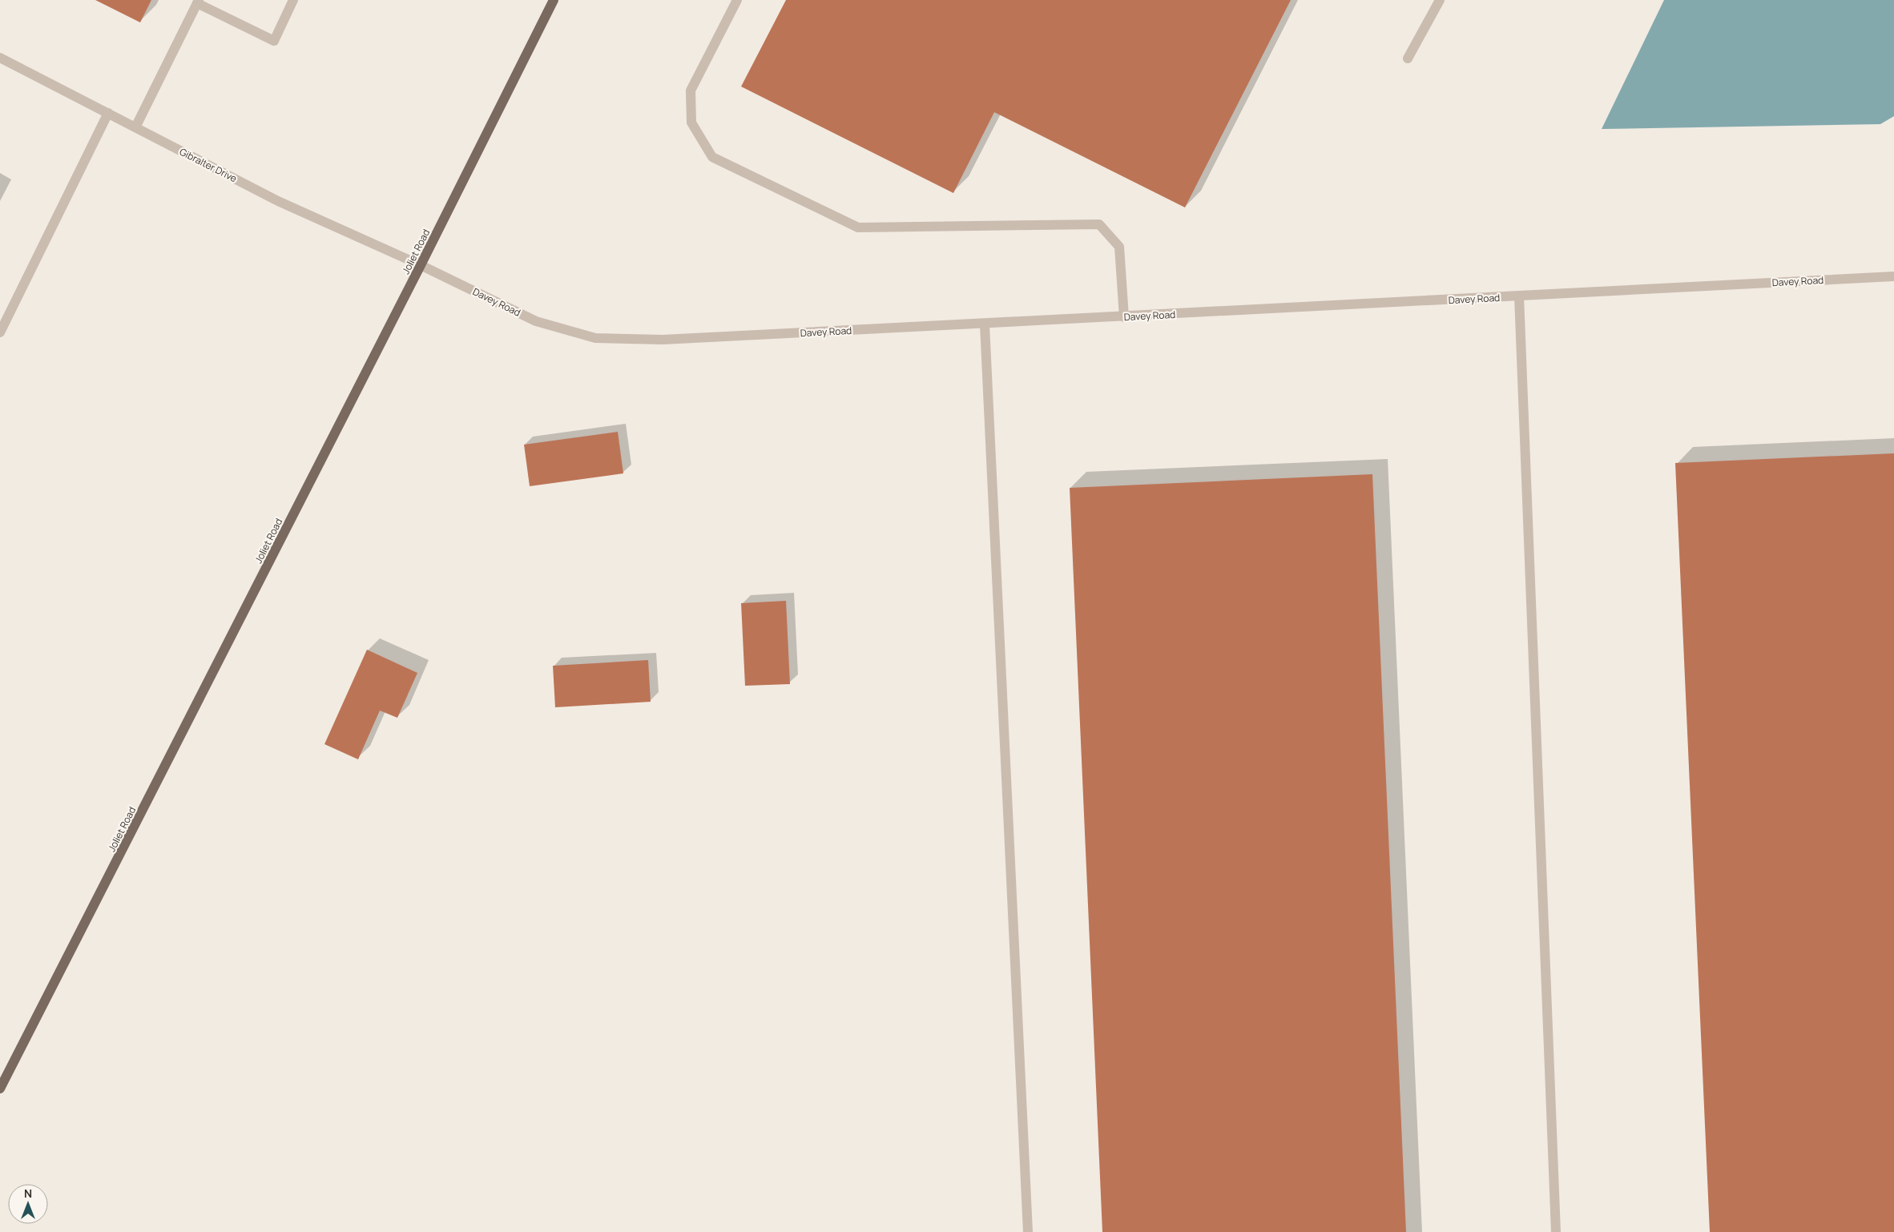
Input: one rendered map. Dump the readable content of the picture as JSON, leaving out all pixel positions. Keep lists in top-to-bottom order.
{
  "streets": {
    "main road": ["Joliet Road"],
    "street": ["Gibralter Drive", "Davey Road"]
  },
  "crossings": [
    ["Gibralter Drive", "Joliet Road"],
    ["Gibralter Drive", "Davey Road"],
    ["Joliet Road", "Davey Road"]
  ],
  "north": "top"
}
